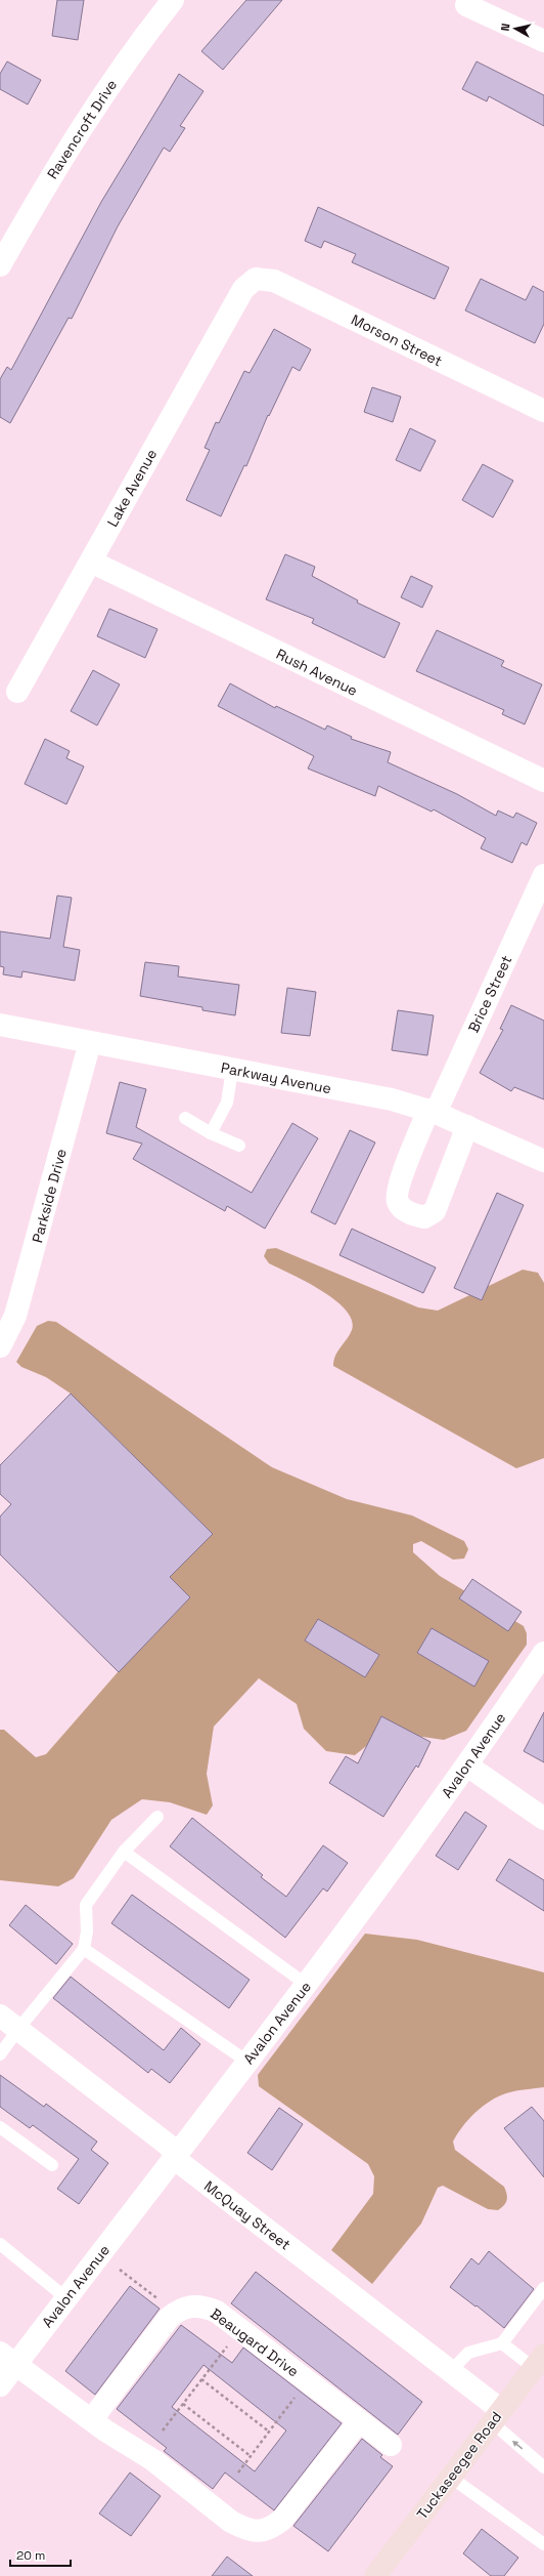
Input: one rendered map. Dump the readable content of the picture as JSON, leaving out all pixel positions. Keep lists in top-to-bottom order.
{
  "streets": {
    "main road": ["Tuckaseegee Road"],
    "street": [
      "Ravencroft Drive",
      "Morson Street",
      "Lake Avenue",
      "Rush Avenue",
      "Brice Street",
      "Parkway Avenue",
      "Parkside Drive",
      "Avalon Avenue",
      "McQuay Street",
      "Beaugard Drive"
    ]
  },
  "crossings": [
    ["Morson Street", "Lake Avenue"],
    ["Lake Avenue", "Rush Avenue"],
    ["Brice Street", "Parkway Avenue"],
    ["Parkway Avenue", "Parkside Drive"],
    ["Avalon Avenue", "McQuay Street"],
    ["McQuay Street", "Tuckaseegee Road"]
  ],
  "scale_bar": "20 m",
  "north": "left"
}
